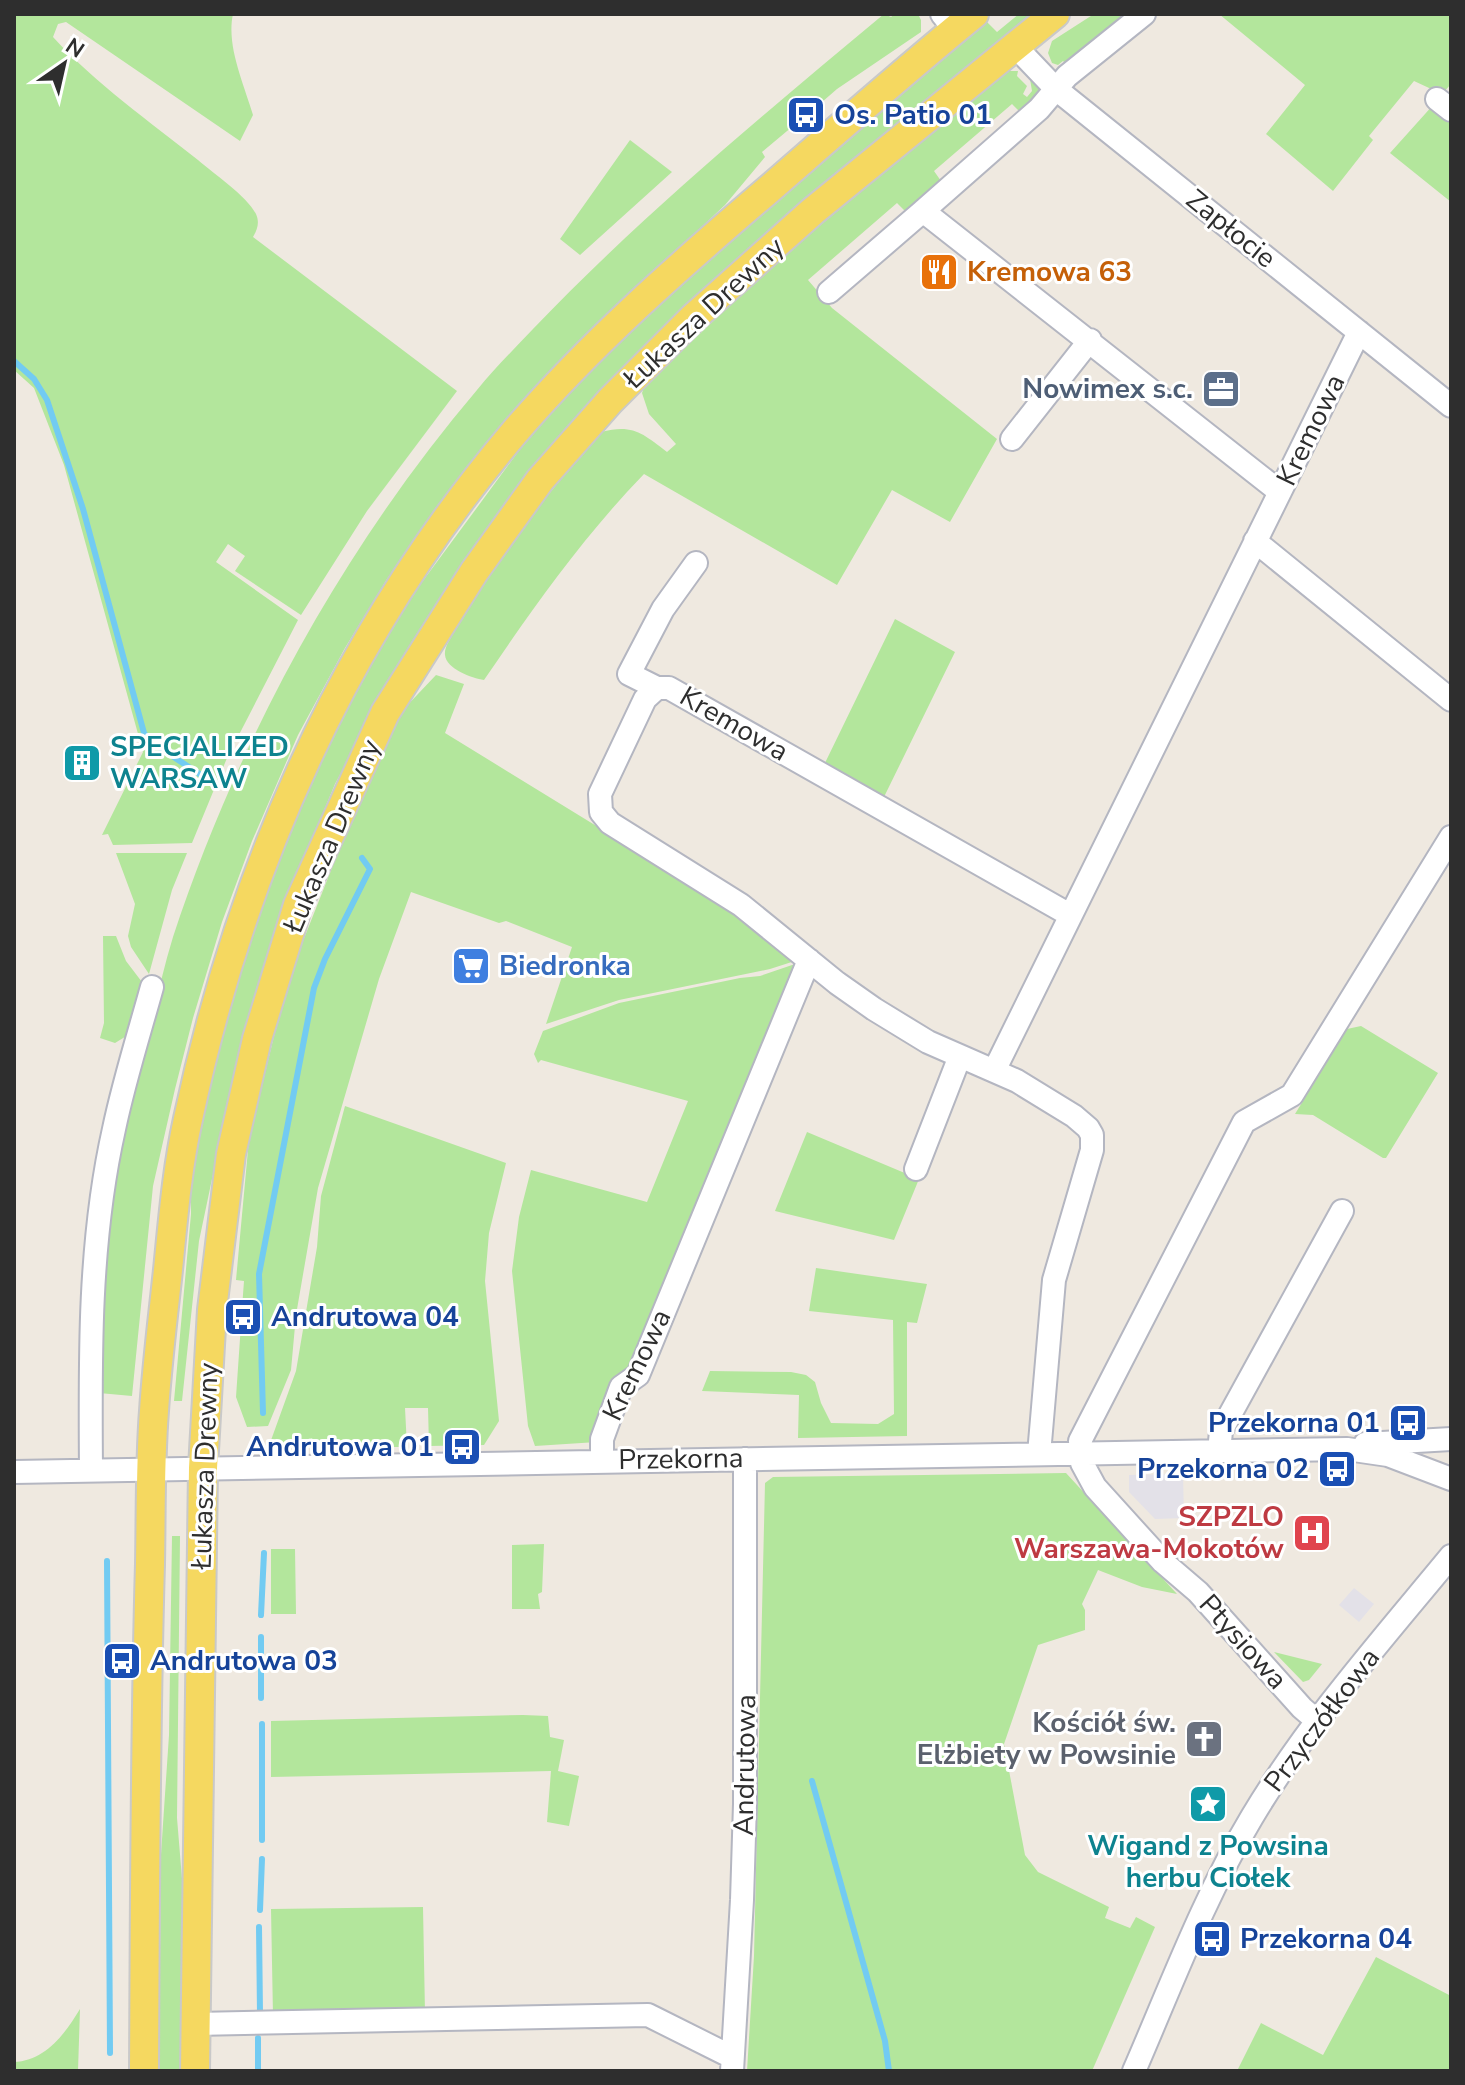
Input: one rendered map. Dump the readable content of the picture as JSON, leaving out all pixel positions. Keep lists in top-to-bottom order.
{
  "streets": {
    "main road": ["Łukasza Drewny"],
    "street": [
      "Zapłocie",
      "Kremowa",
      "Przekorna",
      "Ptysiowa",
      "Przyczółkowa",
      "Andrutowa"
    ]
  },
  "crossings": [
    ["Zapłocie", "Łukasza Drewny"],
    ["Zapłocie", "Kremowa"],
    ["Łukasza Drewny", "Przekorna"],
    ["Kremowa", "Przekorna"],
    ["Przekorna", "Ptysiowa"],
    ["Przekorna", "Andrutowa"],
    ["Ptysiowa", "Przyczółkowa"]
  ],
  "places": {
    "bus stop": [
      "Os. Patio 01",
      "Andrutowa 04",
      "Przekorna 01",
      "Andrutowa 01",
      "Przekorna 02",
      "Andrutowa 03",
      "Przekorna 04"
    ],
    "restaurant": ["Kremowa 63"],
    "office": ["Nowimex s.c."],
    "building": ["SPECIALIZED WARSAW"],
    "supermarket": ["Biedronka"],
    "hospital": ["SZPZLO Warszawa-Mokotów"],
    "church": ["Kościół św. Elżbiety w Powsinie"],
    "place": ["Wigand z Powsina herbu Ciołek"]
  },
  "north": "top right"
}
